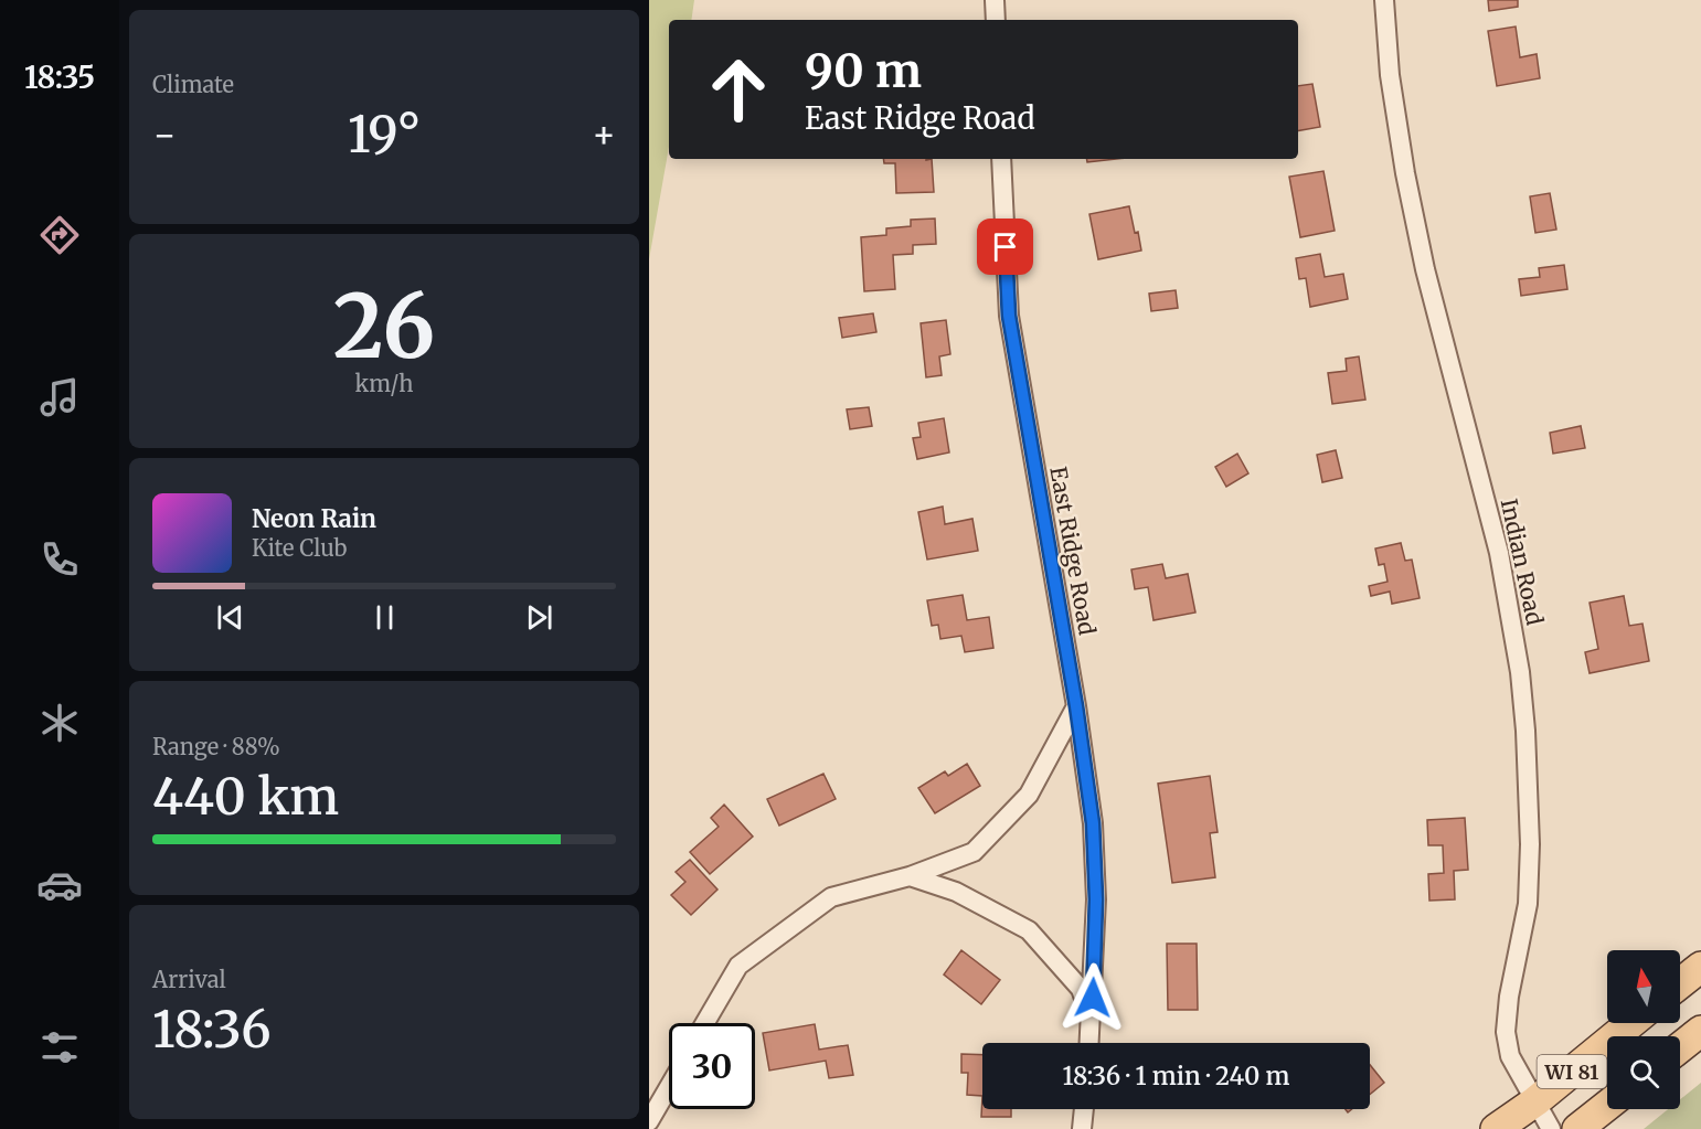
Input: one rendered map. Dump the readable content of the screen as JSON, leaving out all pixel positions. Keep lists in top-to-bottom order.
{
  "streets": {
    "main road": ["WI 81"],
    "street": ["East Ridge Road", "Indian Road"]
  },
  "crossings": [
    ["Indian Road", "WI 81"]
  ],
  "north": "top",
  "page": {
    "tabs": "18:35",
    "tile": [
      "Climate",
      ["26", "km/h"],
      ["Range · 88%", "440 km"],
      ["Arrival", "18:36"]
    ],
    "turn": ["90 m", "East Ridge Road"],
    "heat": ["−", "19°", "+"],
    "song": ["Neon Rain", "Kite Club"],
    "limit": "30",
    "trip": "18:36 · 1 min · 240 m"
  }
}
